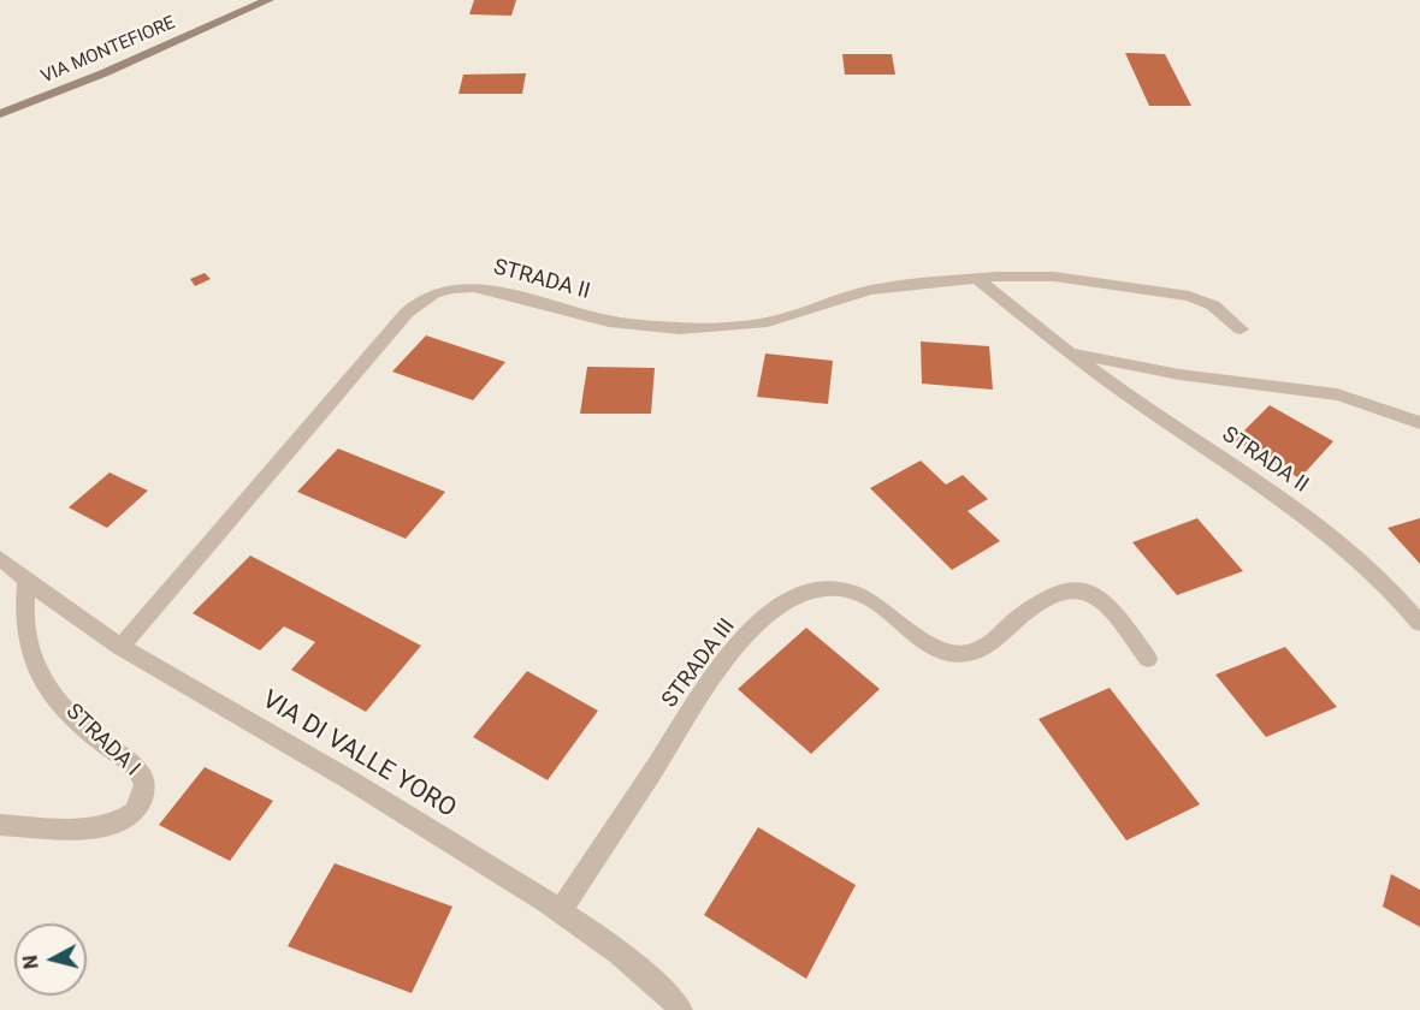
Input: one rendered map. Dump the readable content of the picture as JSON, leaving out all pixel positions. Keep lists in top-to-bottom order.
{
  "streets": {
    "main road": ["VIA MONTEFIORE"],
    "street": [
      "STRADA II",
      "STRADA III",
      "STRADA I",
      "VIA DI VALLE YORO"
    ]
  },
  "crossings": [
    ["STRADA II", "VIA DI VALLE YORO"],
    ["STRADA III", "VIA DI VALLE YORO"],
    ["STRADA I", "VIA DI VALLE YORO"]
  ],
  "north": "left"
}
